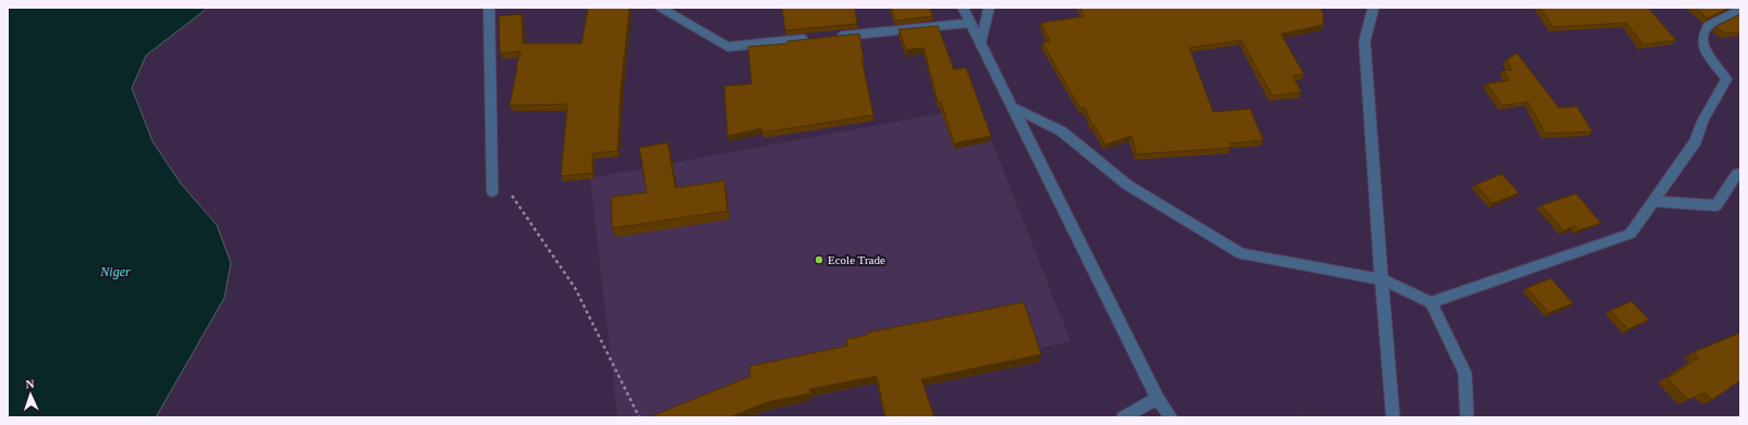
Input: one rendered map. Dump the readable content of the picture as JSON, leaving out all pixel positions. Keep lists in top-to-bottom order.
{
  "water": ["Niger"],
  "places": ["Ecole Trade"],
  "north": "top"
}
